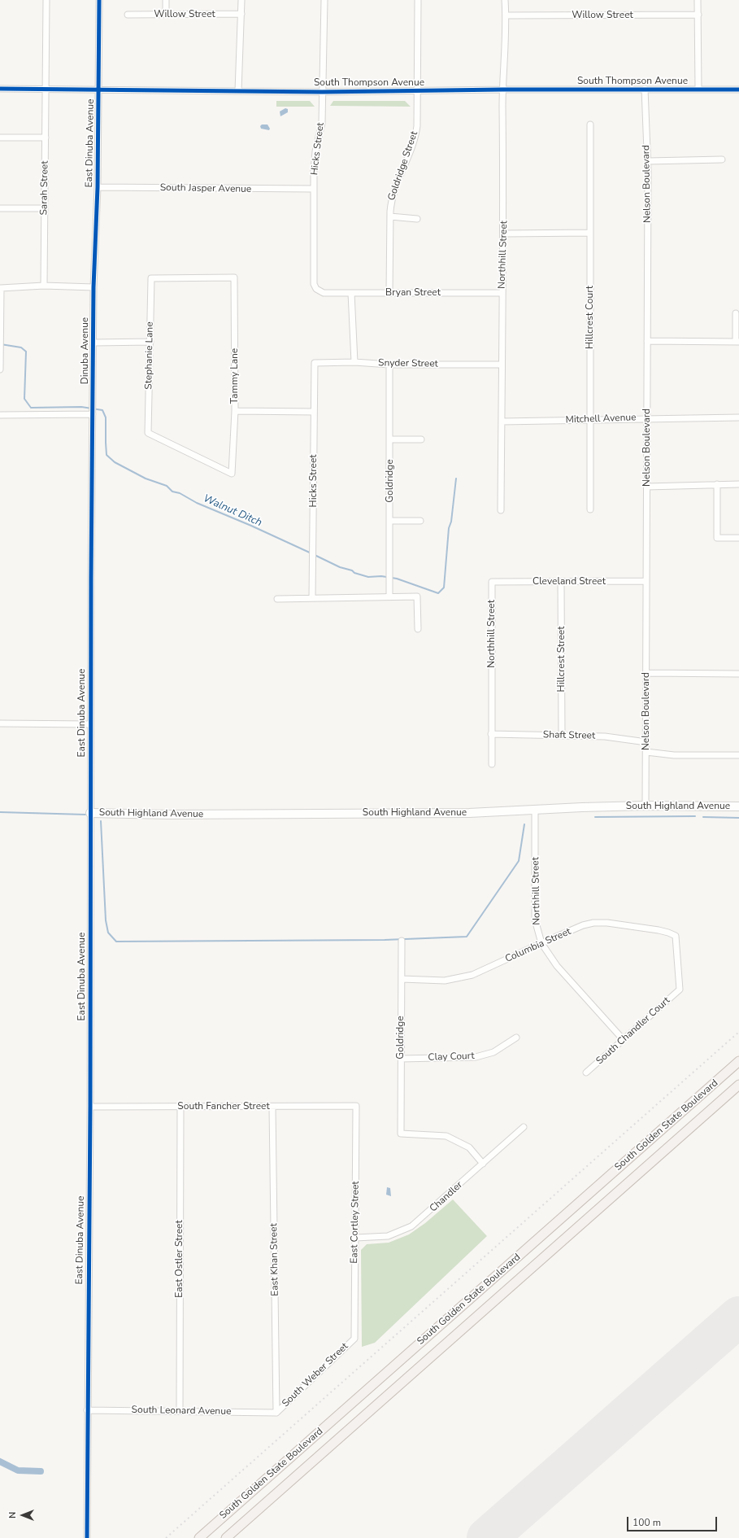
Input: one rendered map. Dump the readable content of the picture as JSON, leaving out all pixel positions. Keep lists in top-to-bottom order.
{
  "streets": {
    "main road": ["South Golden State Boulevard"],
    "street": [
      "Willow Street",
      "South Thompson Avenue",
      "East Dinuba Avenue",
      "Hicks Street",
      "Goldridge Street",
      "Nelson Boulevard",
      "Sarah Street",
      "South Jasper Avenue",
      "Northhill Street",
      "Bryan Street",
      "Hillcrest Court",
      "Dinuba Avenue",
      "Stephanie Lane",
      "Snyder Street",
      "Tammy Lane",
      "Mitchell Avenue",
      "Goldridge",
      "Cleveland Street",
      "Hillcrest Street",
      "Shaft Street",
      "South Highland Avenue",
      "Columbia Street",
      "South Chandler Court",
      "Clay Court",
      "South Fancher Street",
      "Chandler",
      "East Cortley Street",
      "East Ostler Street",
      "East Khan Street",
      "South Weber Street",
      "South Leonard Avenue"
    ]
  },
  "crossings": [
    ["Willow Street", "Northhill Street"],
    ["South Thompson Avenue", "East Dinuba Avenue"],
    ["South Thompson Avenue", "Hicks Street"],
    ["South Thompson Avenue", "Goldridge Street"],
    ["South Thompson Avenue", "Nelson Boulevard"],
    ["South Thompson Avenue", "Sarah Street"],
    ["South Thompson Avenue", "Northhill Street"],
    ["East Dinuba Avenue", "South Jasper Avenue"],
    ["East Dinuba Avenue", "Dinuba Avenue"],
    ["East Dinuba Avenue", "South Highland Avenue"],
    ["East Dinuba Avenue", "South Fancher Street"],
    ["East Dinuba Avenue", "South Leonard Avenue"],
    ["Hicks Street", "South Jasper Avenue"],
    ["Hicks Street", "Bryan Street"],
    ["Hicks Street", "Snyder Street"],
    ["Goldridge Street", "Bryan Street"],
    ["Nelson Boulevard", "Mitchell Avenue"],
    ["Nelson Boulevard", "Cleveland Street"],
    ["Nelson Boulevard", "Shaft Street"],
    ["Nelson Boulevard", "South Highland Avenue"],
    ["Northhill Street", "Bryan Street"],
    ["Northhill Street", "Snyder Street"],
    ["Northhill Street", "Mitchell Avenue"],
    ["Northhill Street", "Cleveland Street"],
    ["Northhill Street", "Shaft Street"],
    ["Northhill Street", "South Highland Avenue"],
    ["Northhill Street", "Columbia Street"],
    ["Northhill Street", "South Chandler Court"],
    ["Hillcrest Court", "Mitchell Avenue"],
    ["Stephanie Lane", "Tammy Lane"],
    ["Snyder Street", "Goldridge"],
    ["Goldridge", "Columbia Street"],
    ["Goldridge", "Clay Court"],
    ["Goldridge", "Chandler"],
    ["Cleveland Street", "Hillcrest Street"],
    ["Hillcrest Street", "Shaft Street"],
    ["Columbia Street", "South Chandler Court"],
    ["South Fancher Street", "East Cortley Street"],
    ["South Fancher Street", "East Ostler Street"],
    ["South Fancher Street", "East Khan Street"],
    ["Chandler", "East Cortley Street"],
    ["East Cortley Street", "South Weber Street"],
    ["East Ostler Street", "South Leonard Avenue"],
    ["East Khan Street", "South Weber Street"],
    ["East Khan Street", "South Leonard Avenue"],
    ["South Weber Street", "South Leonard Avenue"]
  ],
  "water": ["Walnut Ditch"],
  "scale_bar": "100 m",
  "north": "left"
}
